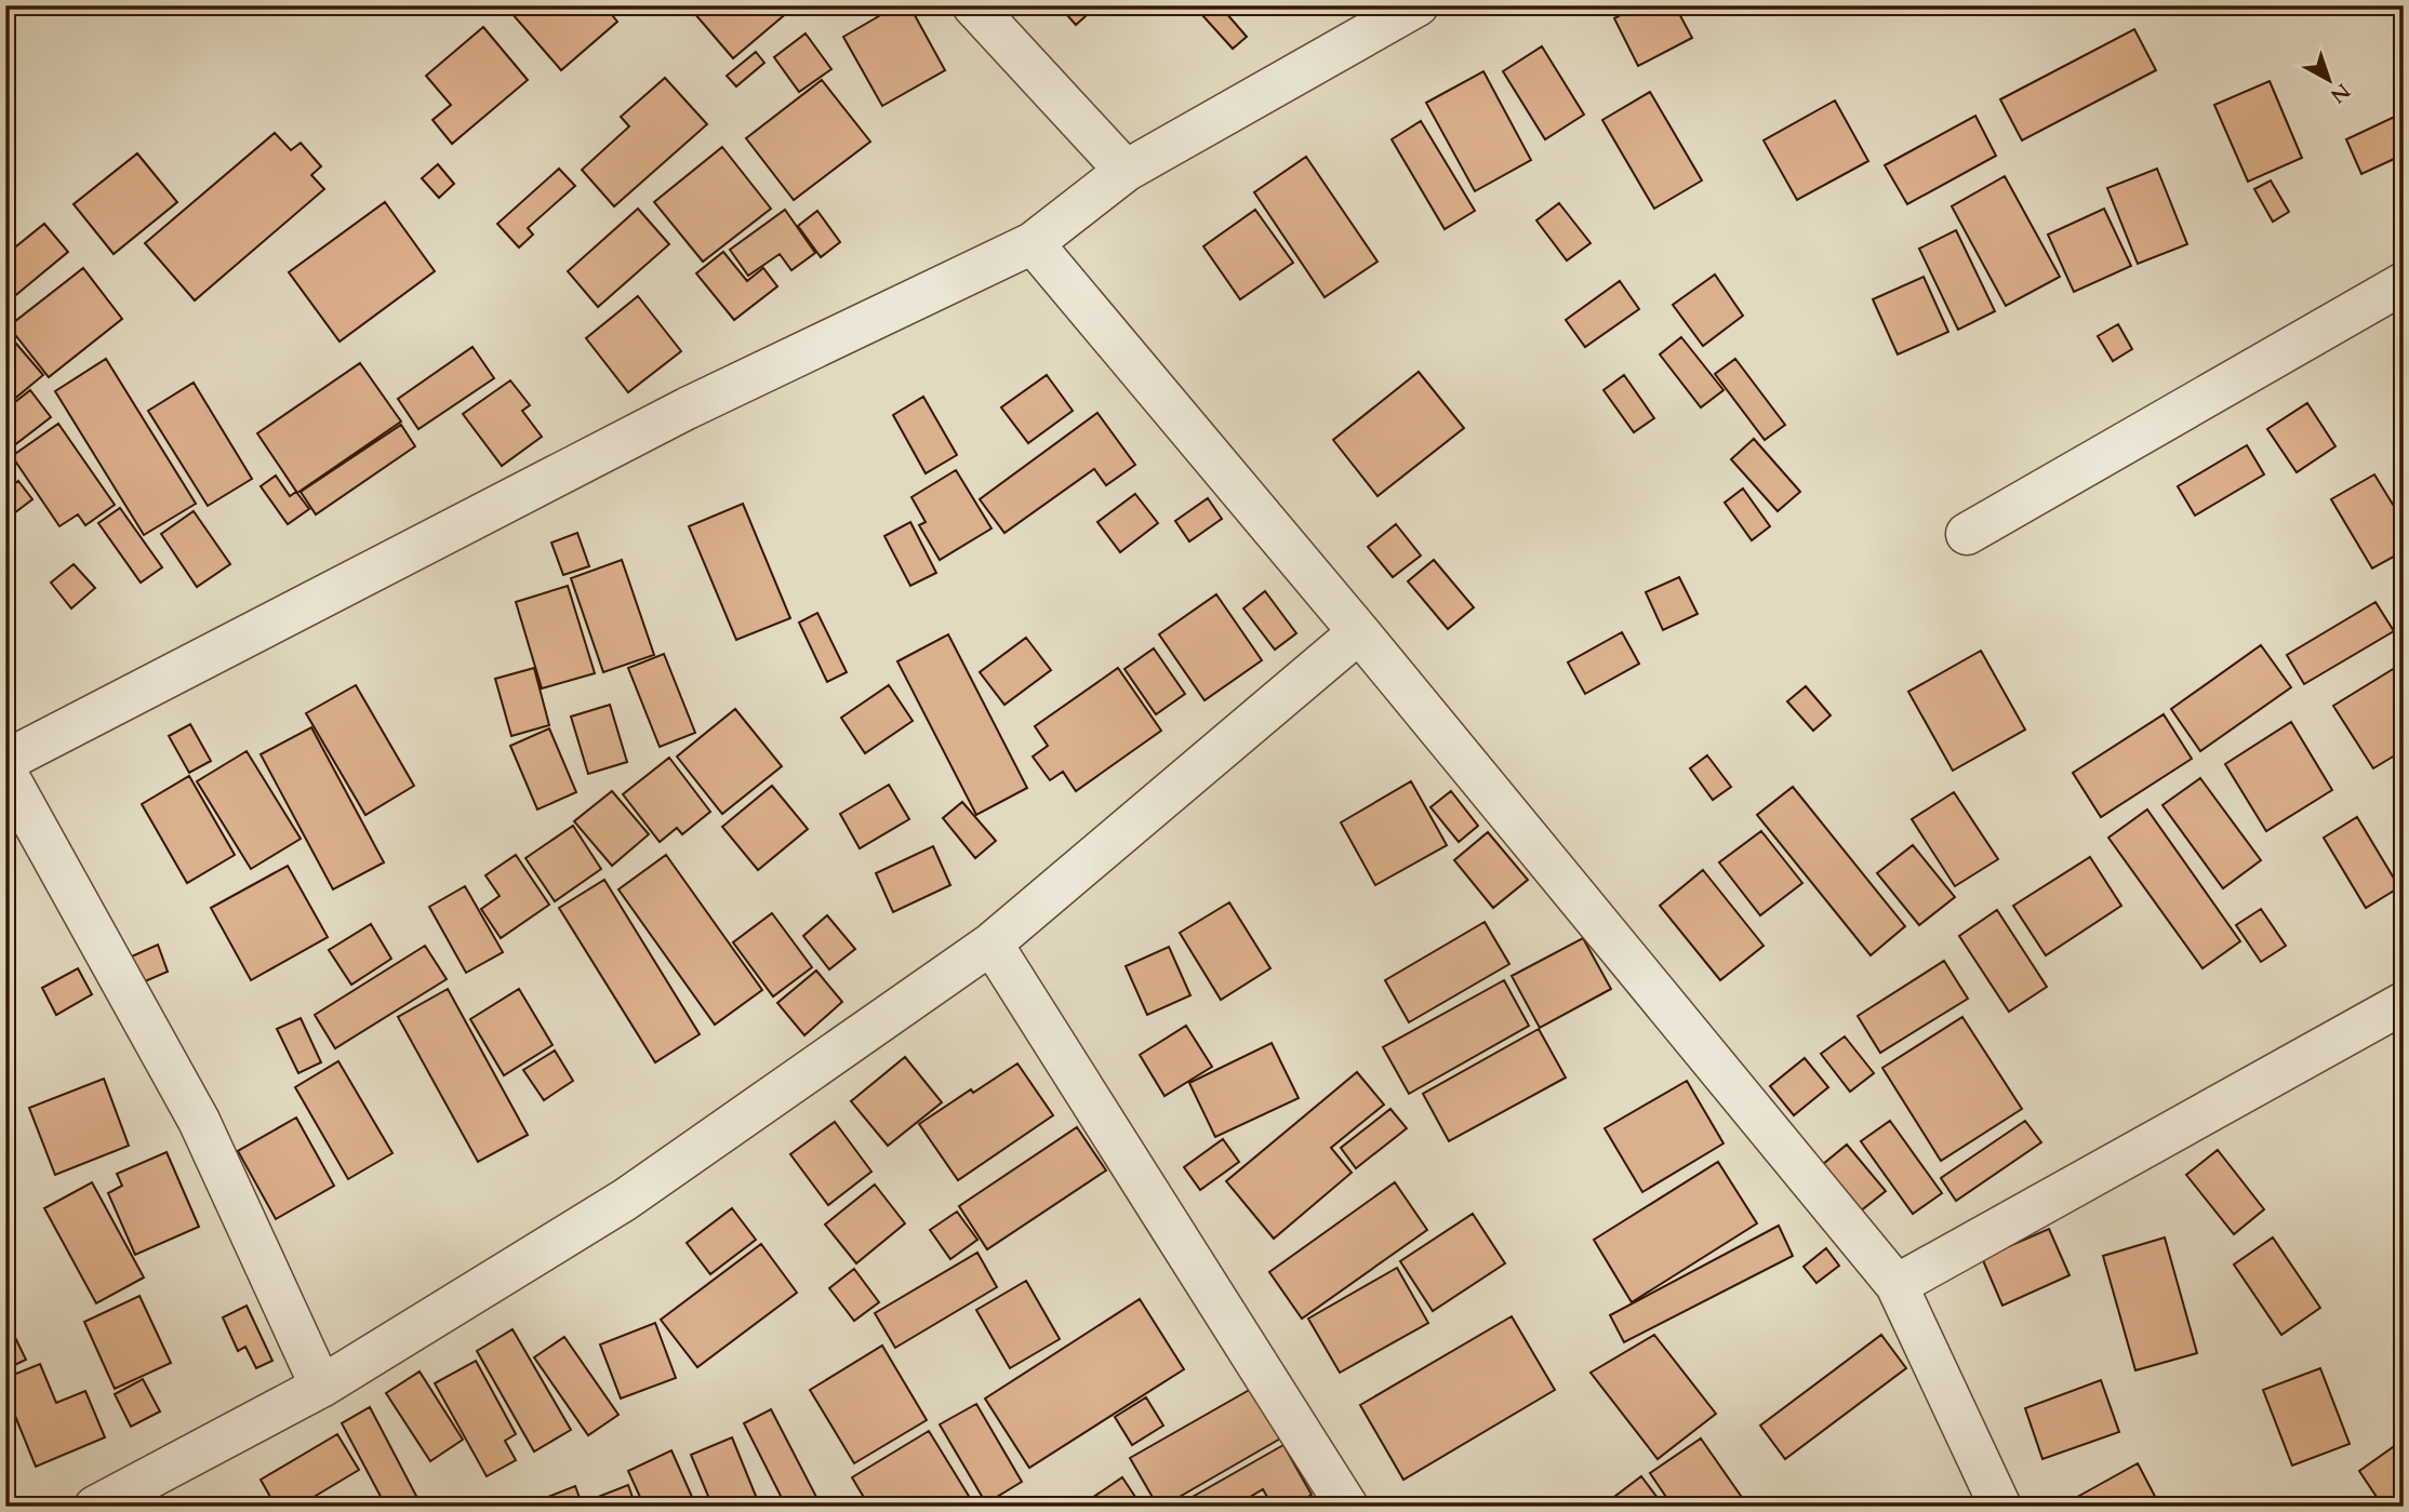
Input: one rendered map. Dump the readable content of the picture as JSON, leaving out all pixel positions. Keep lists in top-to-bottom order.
{
  "north": "bottom right"
}
